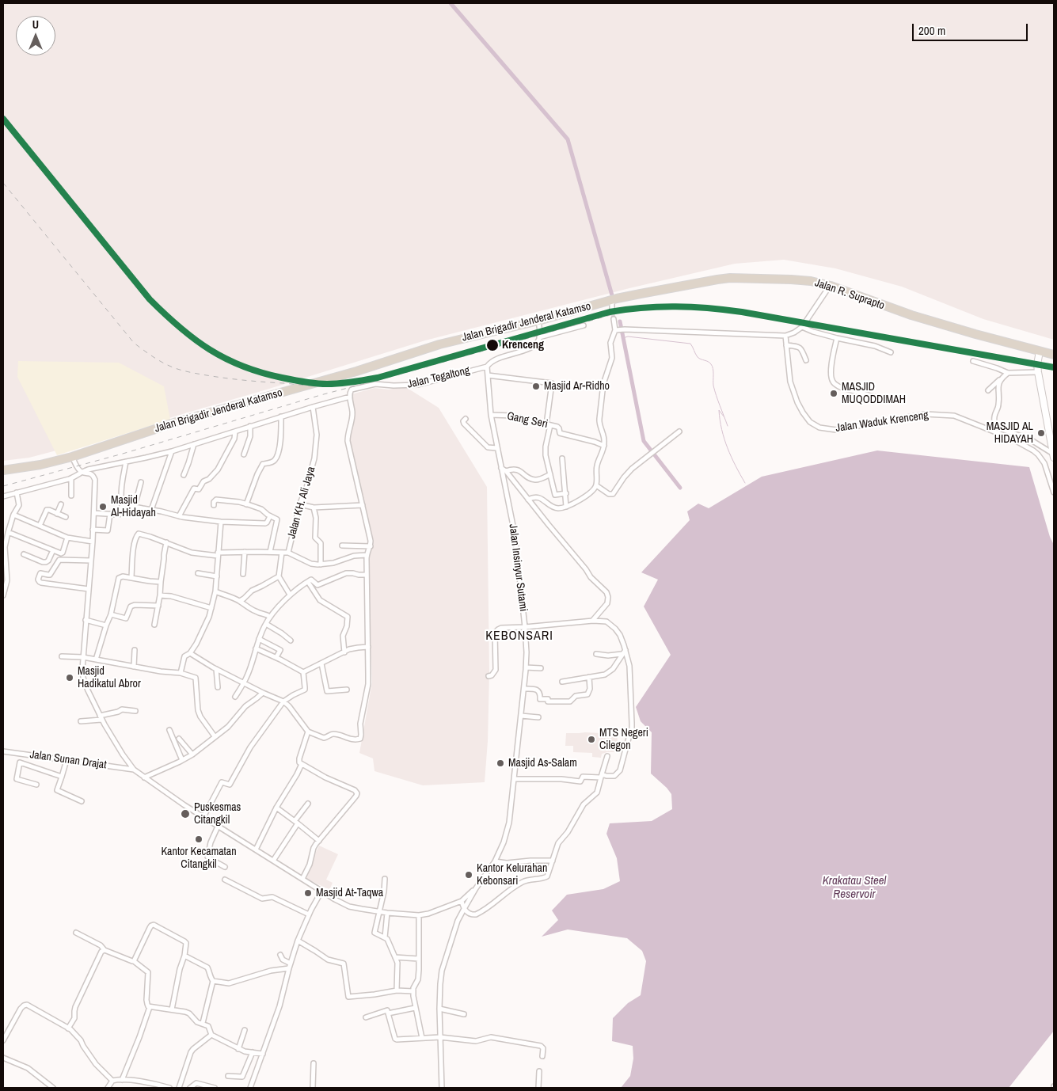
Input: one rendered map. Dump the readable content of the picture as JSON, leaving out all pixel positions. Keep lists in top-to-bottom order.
{
  "streets": {
    "highway": ["Jalan R. Suprapto", "Jalan Brigadir Jenderal Katamso"],
    "street": [
      "Jalan Tegaltong",
      "Gang Seri",
      "Jalan Waduk Krenceng",
      "Jalan KH. Ali Jaya",
      "Jalan Insinyur Sutami",
      "Jalan Sunan Drajat"
    ]
  },
  "crossings": [
    ["Jalan R. Suprapto", "Jalan Brigadir Jenderal Katamso"],
    ["Jalan Tegaltong", "Jalan KH. Ali Jaya"],
    ["Jalan Tegaltong", "Jalan Insinyur Sutami"],
    ["Gang Seri", "Jalan Insinyur Sutami"]
  ],
  "districts": ["KEBONSARI"],
  "water": ["Krakatau Steel Reservoir"],
  "places": [
    "Krenceng",
    "Masjid Ar-Ridho",
    "MASJID MUQODDIMAH",
    "MASJID AL HIDAYAH",
    "Masjid Al-Hidayah",
    "Masjid Hadikatul Abror",
    "MTS Negeri Cilegon",
    "Masjid As-Salam",
    "Puskesmas Citangkil",
    "Kantor Kecamatan Citangkil",
    "Kantor Kelurahan Kebonsari",
    "Masjid At-Taqwa"
  ],
  "scale_bar": "200 m",
  "north": "top"
}
